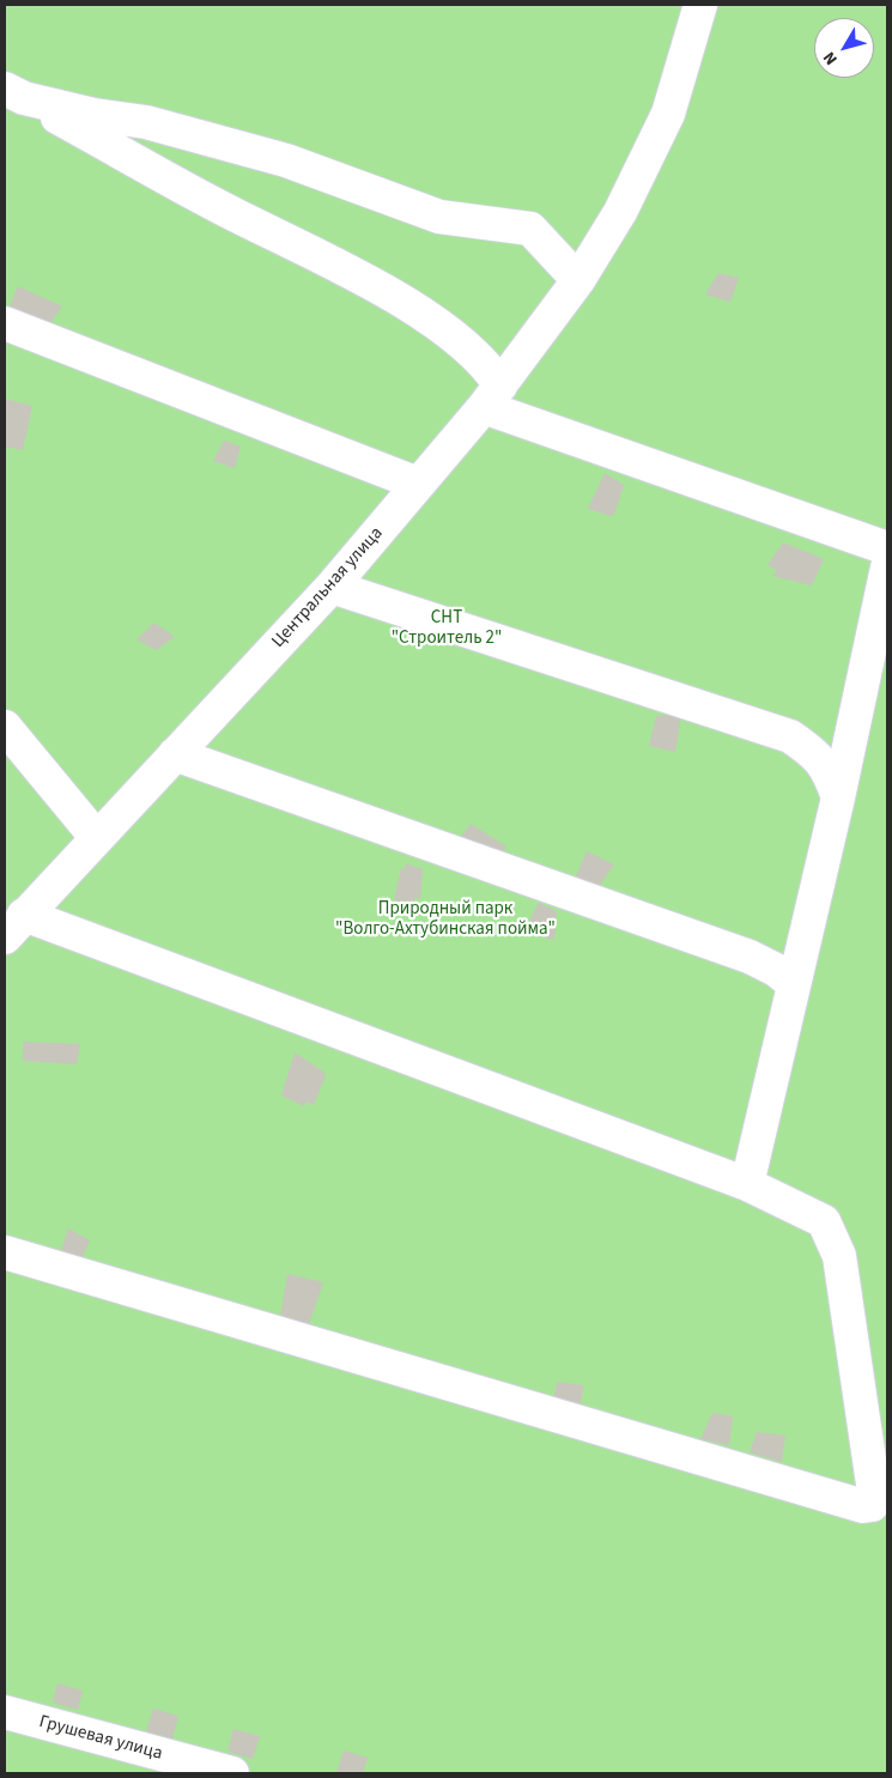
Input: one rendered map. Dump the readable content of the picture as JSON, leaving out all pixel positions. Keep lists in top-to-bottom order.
{
  "streets": {
    "street": ["Центральная улица", "Грушевая улица"]
  },
  "parks": ["СНТ \"Строитель 2\"", "Природный парк \"Волго-Ахтубинская пойма\""],
  "north": "bottom left"
}
